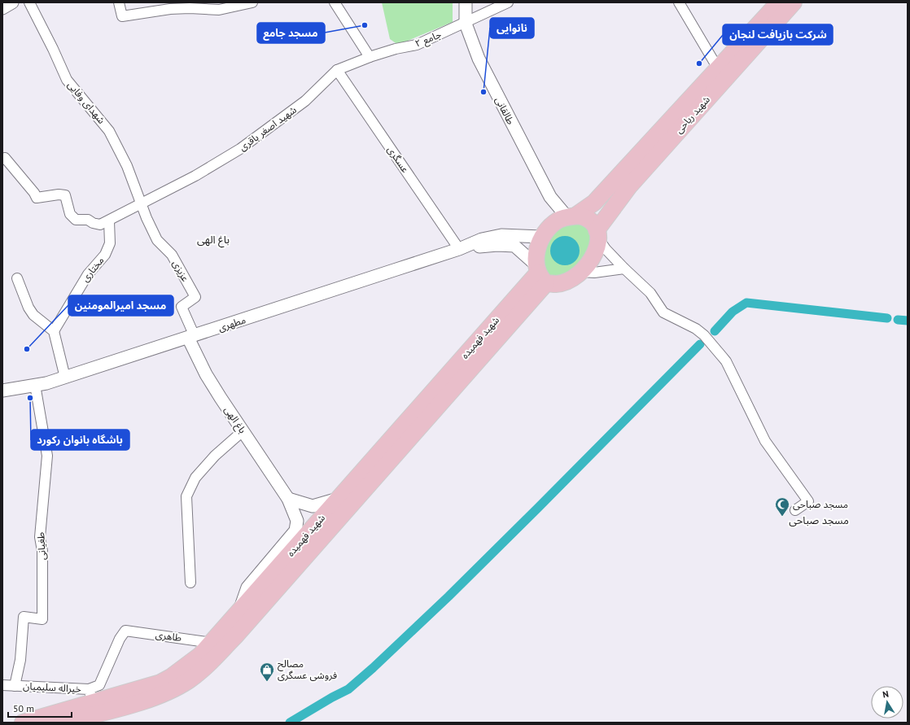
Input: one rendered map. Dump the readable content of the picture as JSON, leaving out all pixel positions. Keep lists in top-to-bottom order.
{
  "streets": {
    "main road": ["شهید ریاحی", "شهید فهمیده"],
    "street": [
      "جامع ۲",
      "شهدای وفایی",
      "طالقانی",
      "شهید اصغر باقری",
      "عسگری",
      "مختاری",
      "عزیزی",
      "مطهری",
      "باغ الهی",
      "طغیانی",
      "طاهری",
      "خیراله سلیمیان"
    ]
  },
  "crossings": [
    ["جامع ۲", "طالقانی"],
    ["جامع ۲", "شهید اصغر باقری"],
    ["شهدای وفایی", "شهید اصغر باقری"],
    ["شهدای وفایی", "عزیزی"],
    ["شهید ریاحی", "شهید فهمیده"],
    ["شهید اصغر باقری", "عسگری"],
    ["شهید اصغر باقری", "مختاری"],
    ["شهید اصغر باقری", "عزیزی"],
    ["عسگری", "مطهری"],
    ["عزیزی", "مطهری"],
    ["عزیزی", "باغ الهی"],
    ["مطهری", "باغ الهی"],
    ["مطهری", "طغیانی"],
    ["شهید فهمیده", "باغ الهی"],
    ["شهید فهمیده", "طاهری"],
    ["شهید فهمیده", "خیراله سلیمیان"],
    ["طغیانی", "خیراله سلیمیان"],
    ["طاهری", "خیراله سلیمیان"]
  ],
  "districts": ["باغ الهی", "مسجد صباحی"],
  "places": {
    "other": [
      "مسجد جامع",
      "شرکت بازیافت لنجان",
      "نانوایی",
      "مسجد امیرالمومنین",
      "باشگاه بانوان رکورد"
    ],
    "mosque": ["مسجد صباحی"],
    "shop": ["مصالح فروشی عسگری"]
  },
  "scale_bar": "50 m",
  "north": "top"
}
